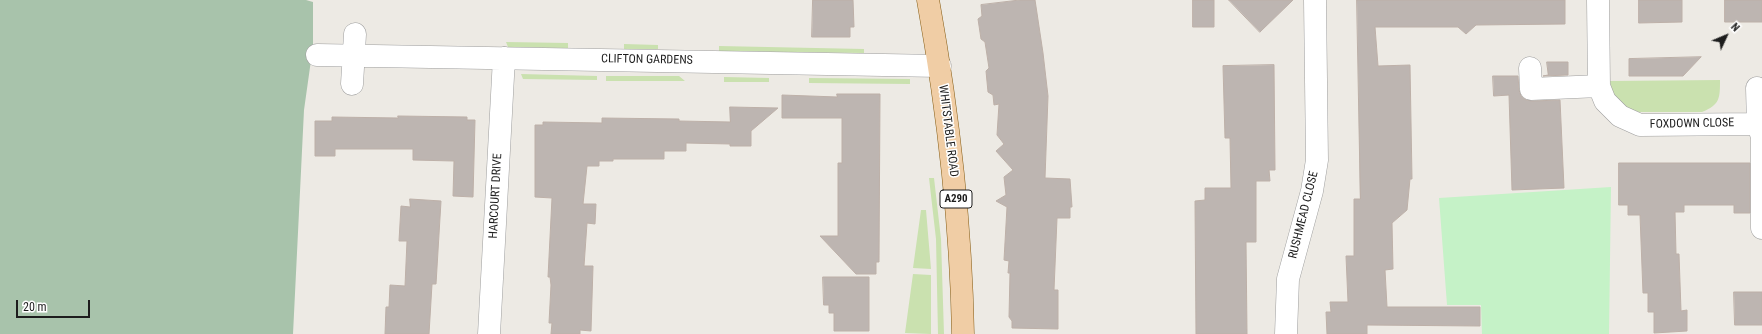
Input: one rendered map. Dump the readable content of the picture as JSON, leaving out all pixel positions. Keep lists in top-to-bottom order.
{
  "streets": {
    "main road": ["WHITSTABLE ROAD", "A290"],
    "street": [
      "CLIFTON GARDENS",
      "FOXDOWN CLOSE",
      "HARCOURT DRIVE",
      "RUSHMEAD CLOSE"
    ]
  },
  "crossings": [
    ["CLIFTON GARDENS", "WHITSTABLE ROAD"],
    ["CLIFTON GARDENS", "HARCOURT DRIVE"]
  ],
  "scale_bar": "20 m",
  "north": "top right"
}
